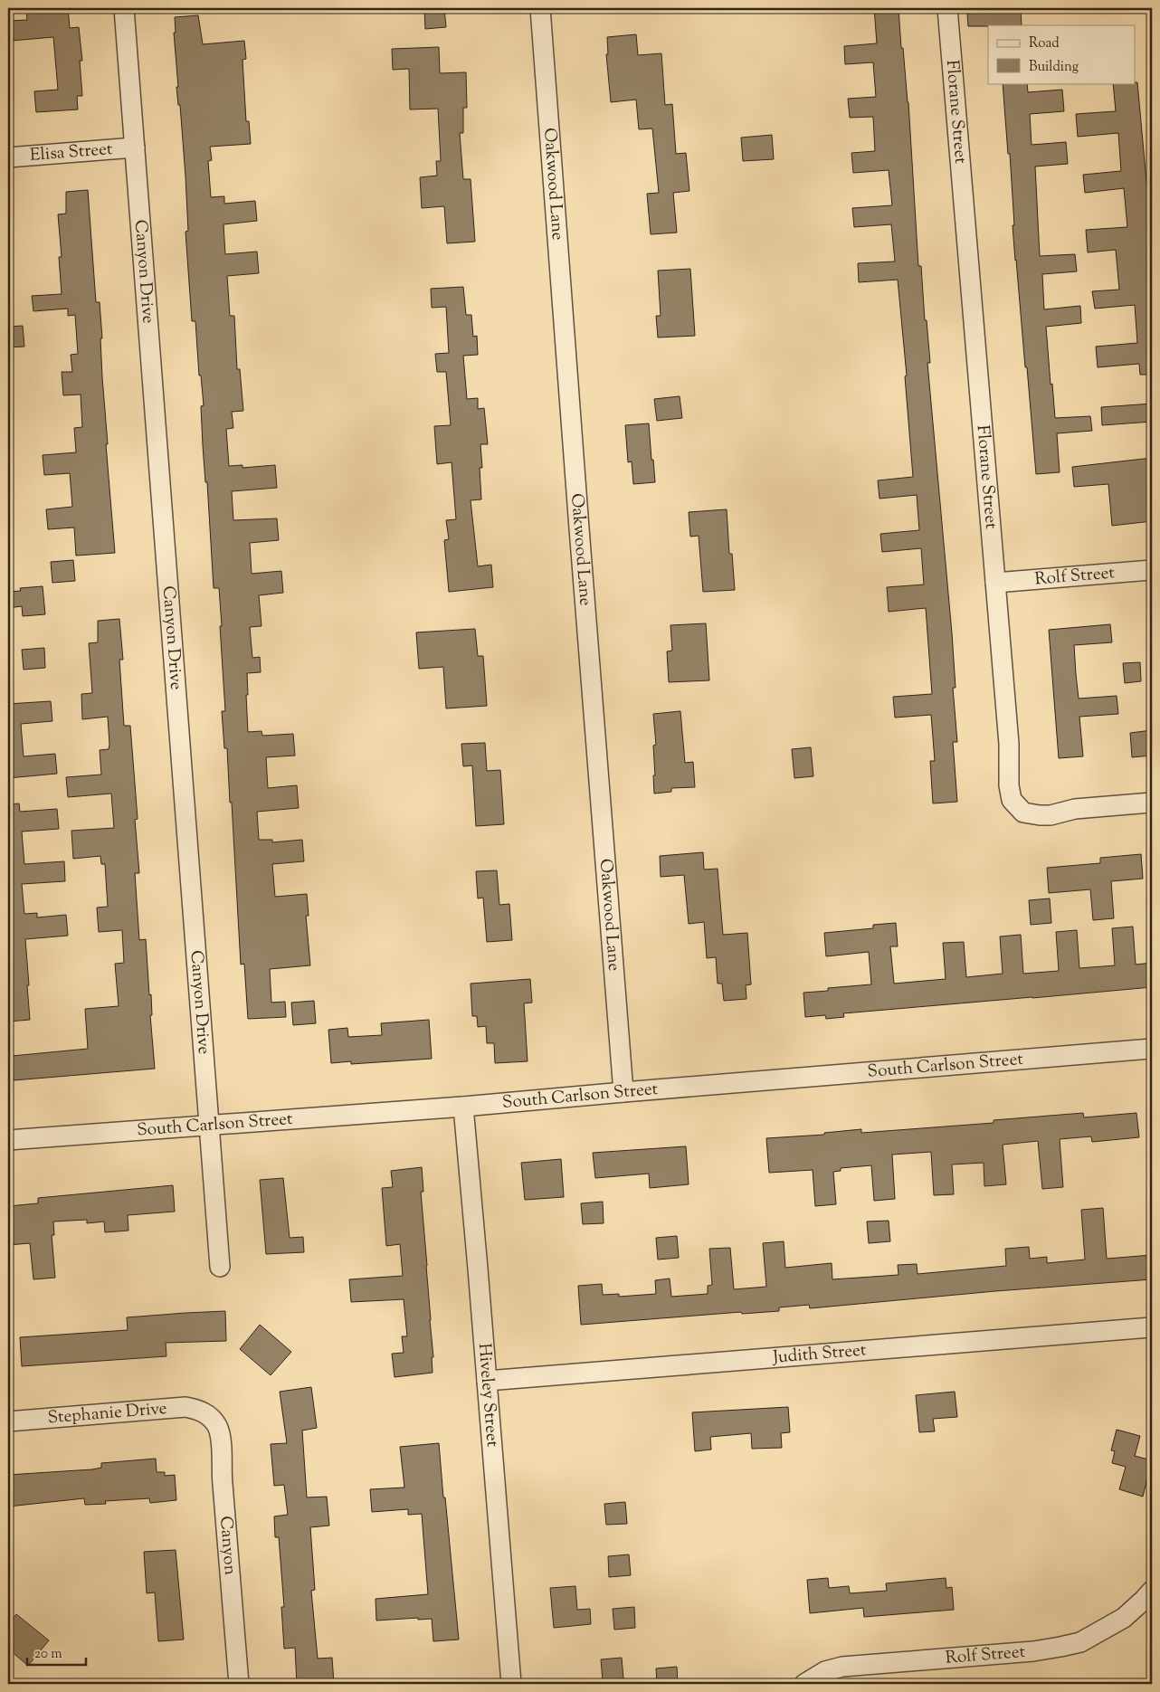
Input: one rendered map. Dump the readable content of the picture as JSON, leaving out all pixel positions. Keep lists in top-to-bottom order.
{
  "streets": {
    "street": [
      "Florane Street",
      "Elisa Street",
      "Oakwood Lane",
      "Canyon Drive",
      "Rolf Street",
      "South Carlson Street",
      "Judith Street",
      "Hiveley Street",
      "Stephanie Drive",
      "Canyon"
    ]
  },
  "crossings": [
    ["Florane Street", "Rolf Street"],
    ["Elisa Street", "Canyon Drive"],
    ["Oakwood Lane", "South Carlson Street"],
    ["Canyon Drive", "South Carlson Street"],
    ["South Carlson Street", "Hiveley Street"],
    ["Judith Street", "Hiveley Street"],
    ["Stephanie Drive", "Canyon"]
  ],
  "legend": ["Road", "Building"],
  "scale_bar": "20 m"
}
